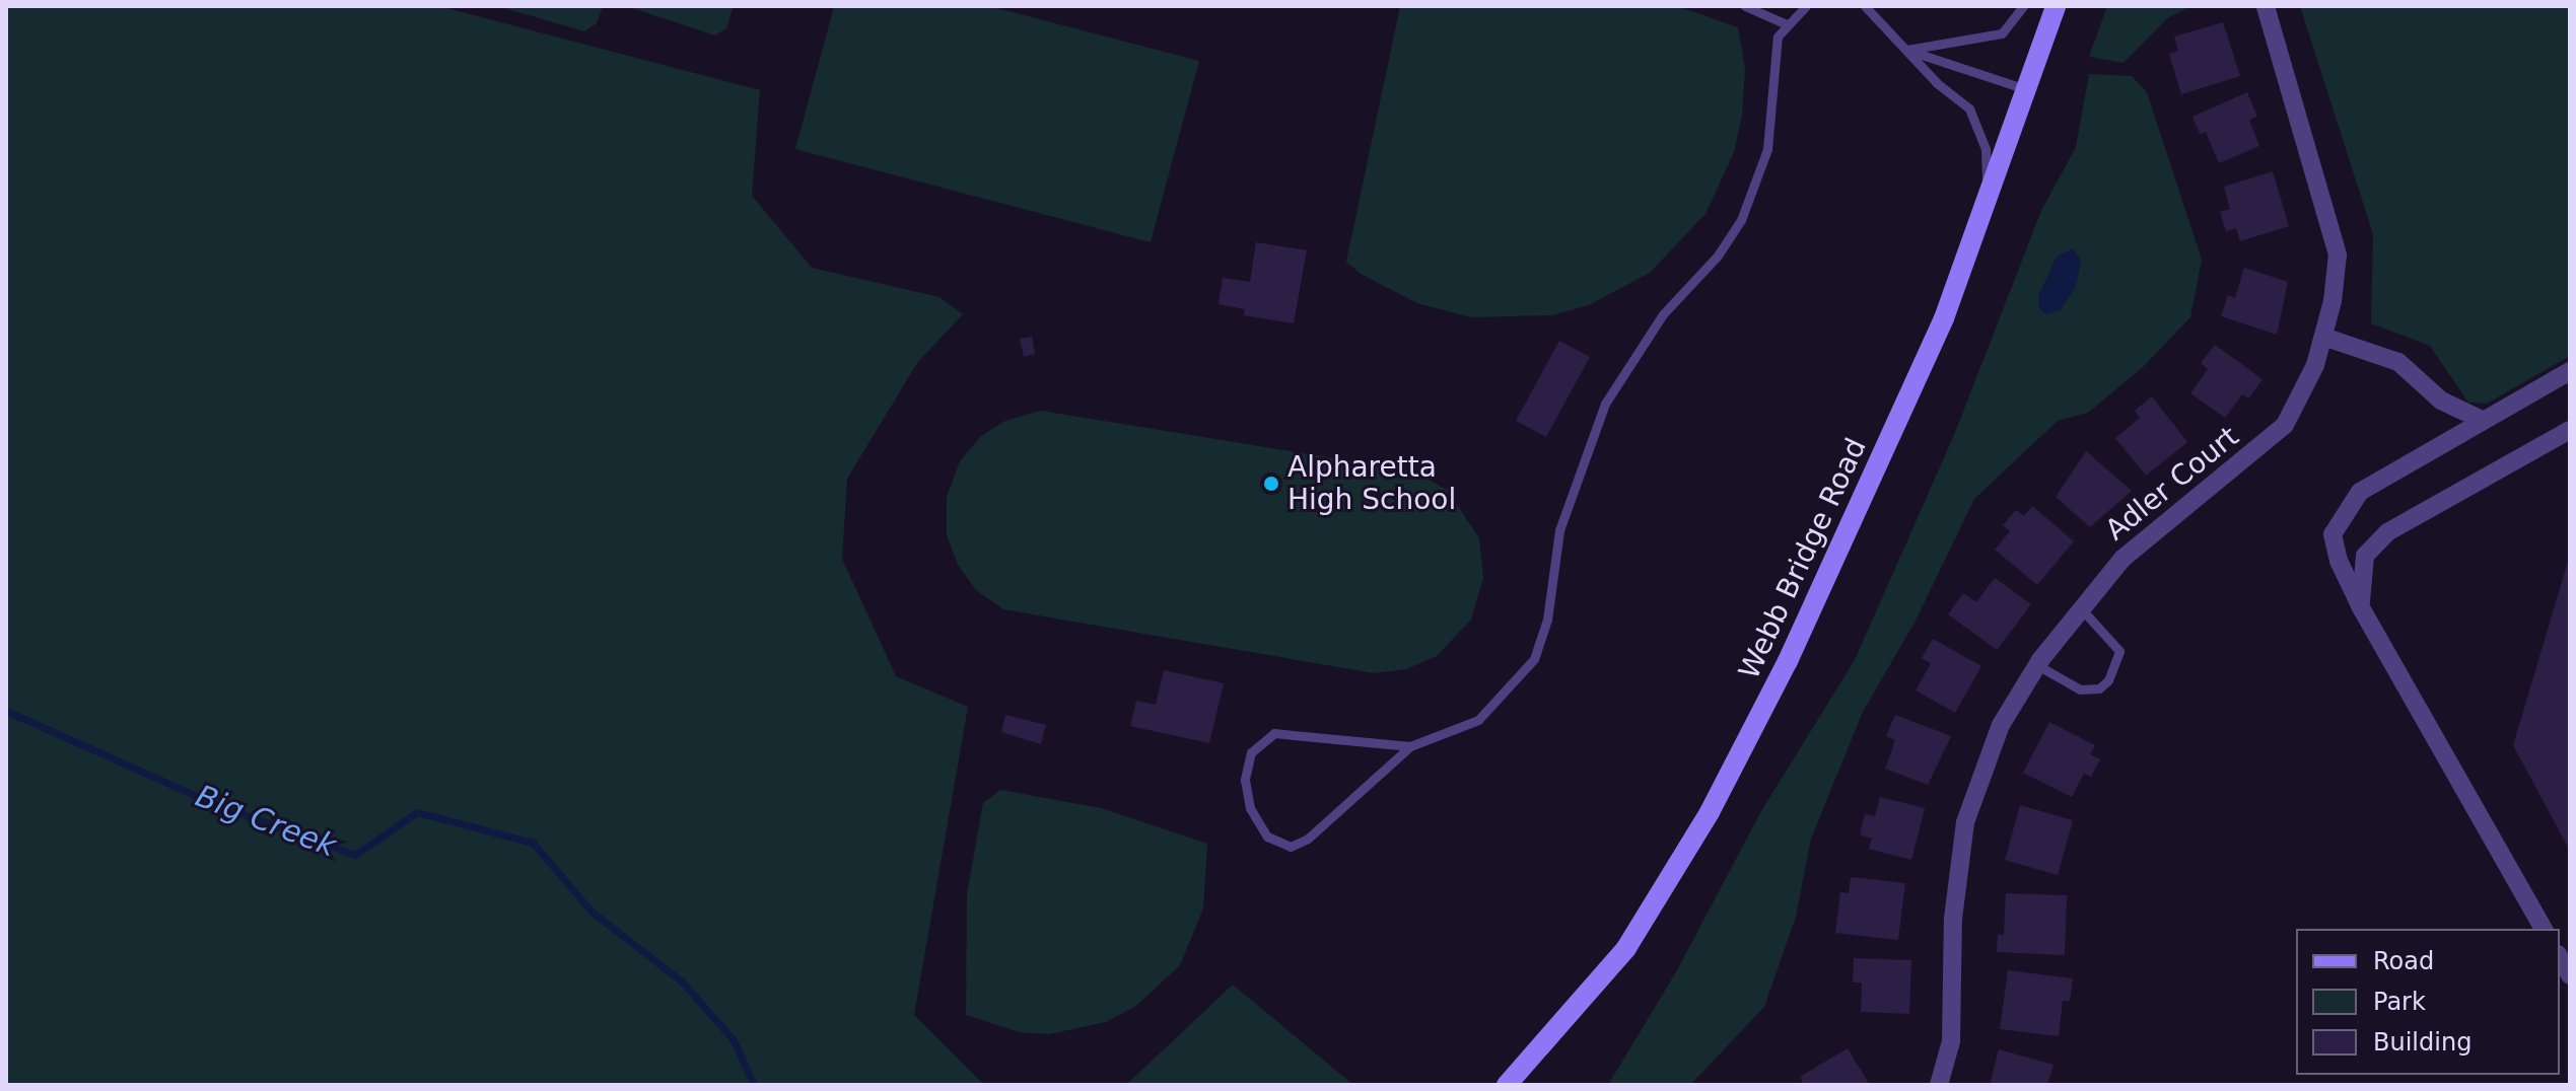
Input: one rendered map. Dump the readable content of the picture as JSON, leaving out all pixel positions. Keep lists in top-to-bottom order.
{
  "streets": {
    "street": ["Adler Court", "Webb Bridge Road"]
  },
  "water": ["Big Creek"],
  "places": ["Alpharetta High School"],
  "legend": ["Road", "Park", "Building"]
}
